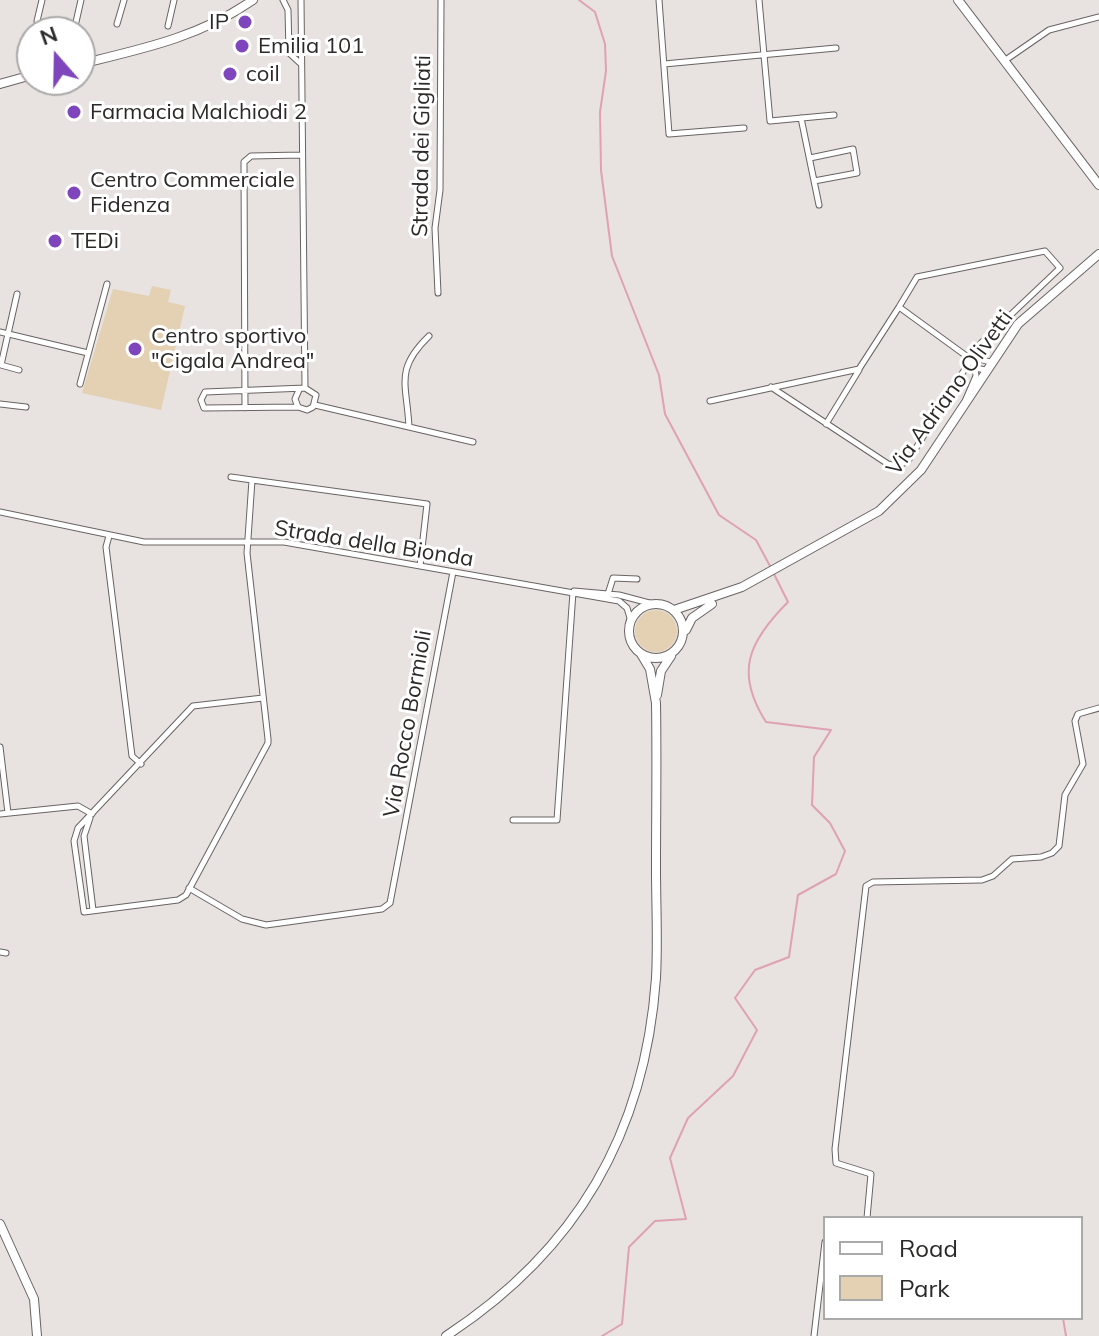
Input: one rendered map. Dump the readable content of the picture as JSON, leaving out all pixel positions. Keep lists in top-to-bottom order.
{
  "streets": {
    "street": [
      "Strada dei Gigliati",
      "Via Adriano Olivetti",
      "Strada della Bionda",
      "Via Rocco Bormioli"
    ]
  },
  "crossings": [
    ["Strada della Bionda", "Via Rocco Bormioli"]
  ],
  "places": [
    "IP",
    "Emilia 101",
    "coil",
    "Farmacia Malchiodi 2",
    "Centro Commerciale Fidenza",
    "TEDi",
    "Centro sportivo \"Cigala Andrea\""
  ],
  "legend": ["Road", "Park"],
  "north": "top"
}
